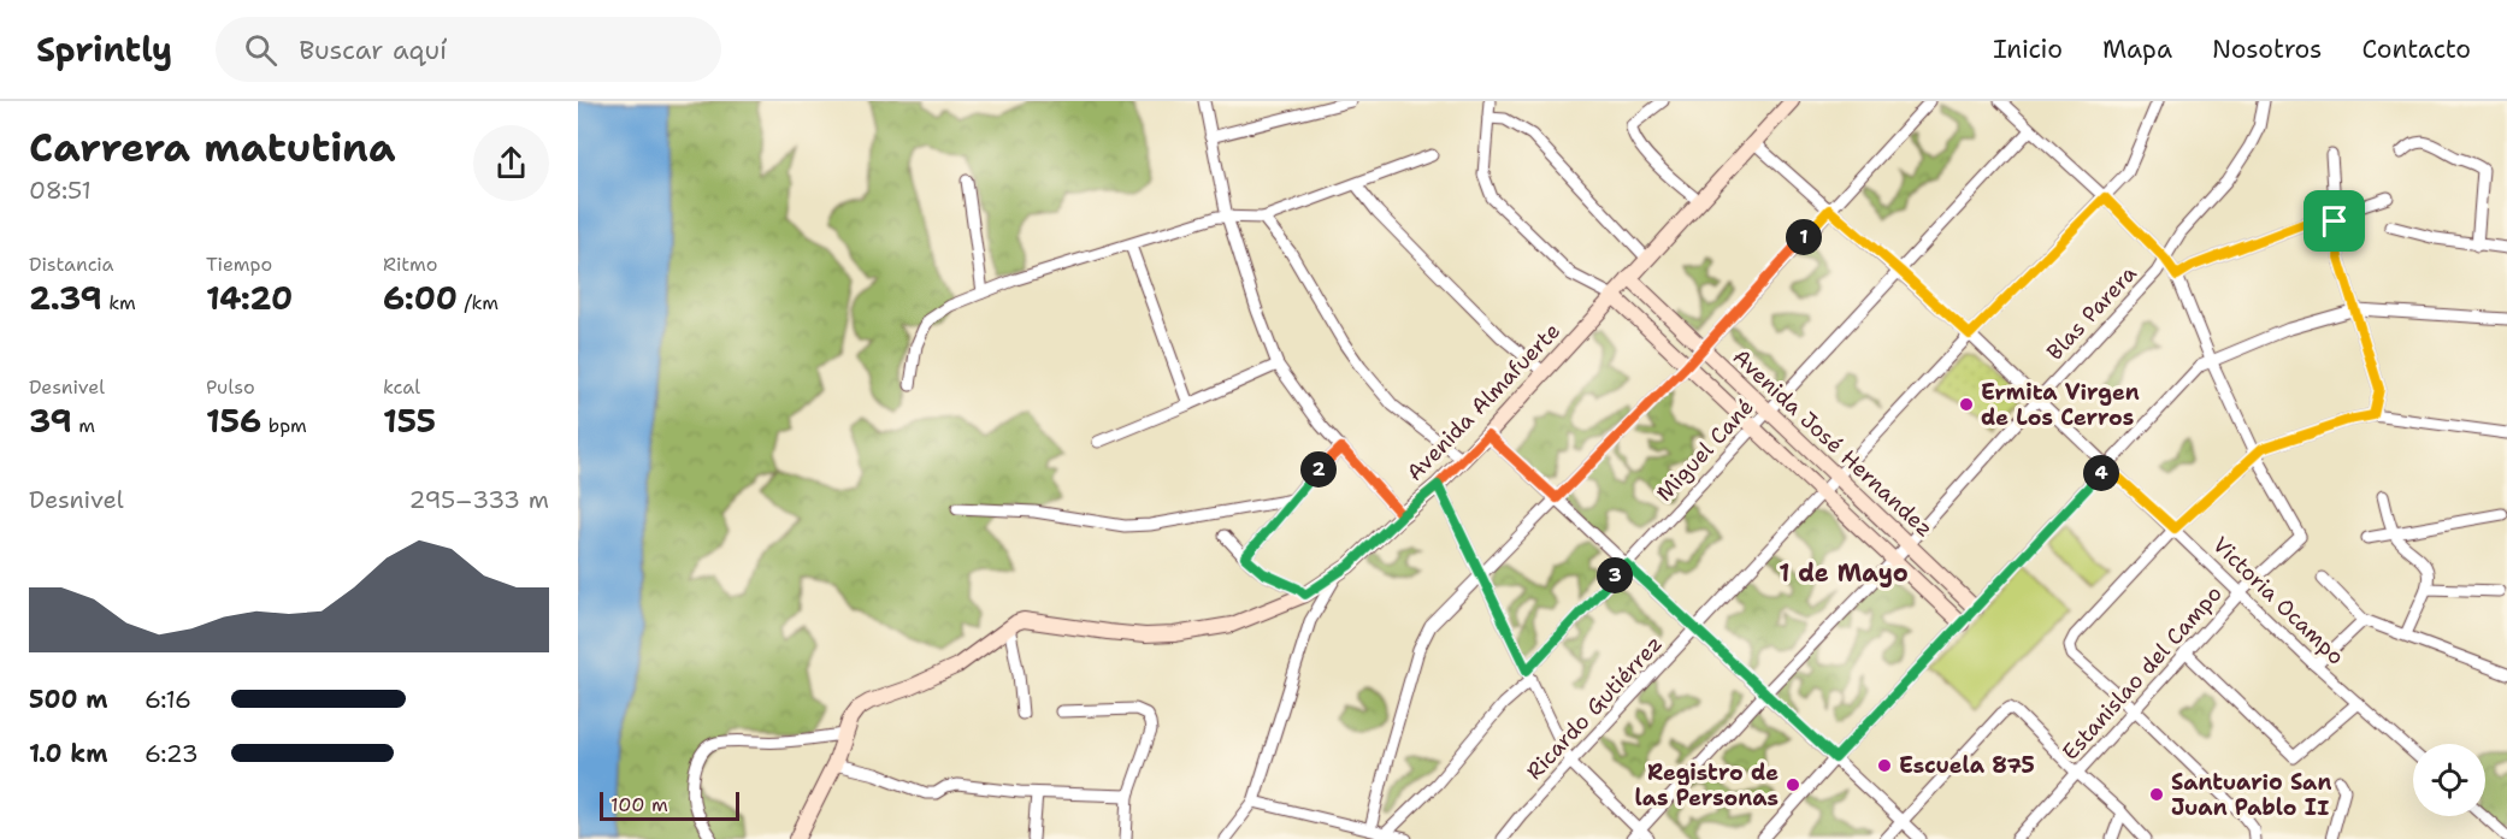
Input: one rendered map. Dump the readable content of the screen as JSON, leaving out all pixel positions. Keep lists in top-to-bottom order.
{
  "streets": {
    "street": [
      "Blas Parera",
      "Avenida Almafuerte",
      "Avenida José Hernandez",
      "Miguel Cané",
      "Victoria Ocampo",
      "Estanislao del Campo",
      "Ricardo Gutiérrez"
    ]
  },
  "crossings": [
    ["Blas Parera", "Avenida José Hernandez"],
    ["Blas Parera", "Victoria Ocampo"],
    ["Avenida Almafuerte", "Avenida José Hernandez"],
    ["Avenida Almafuerte", "Victoria Ocampo"],
    ["Avenida José Hernandez", "Miguel Cané"],
    ["Avenida José Hernandez", "Ricardo Gutiérrez"],
    ["Miguel Cané", "Victoria Ocampo"],
    ["Victoria Ocampo", "Estanislao del Campo"],
    ["Victoria Ocampo", "Ricardo Gutiérrez"]
  ],
  "districts": ["1 de Mayo"],
  "places": [
    "Ermita Virgen de Los Cerros",
    "Escuela 875",
    "Registro de las Personas",
    "Santuario San Juan Pablo II"
  ],
  "scale_bar": "100 m",
  "page": {
    "header": "Sprintly",
    "search": "Buscar aquí",
    "nav": [
      "Inicio",
      "Mapa",
      "Nosotros",
      "Contacto"
    ],
    "heading": ["Carrera matutina", "08:51"],
    "pins": [
      "1",
      "2",
      "4",
      "3"
    ],
    "stats": [
      ["Distancia", "2.39 km"],
      ["Tiempo", "14:20"],
      ["Ritmo", "6:00 /km"],
      ["Desnivel", "39 m"],
      ["Pulso", "156 bpm"],
      ["kcal", "155"]
    ],
    "chart": ["Desnivel", "295–333 m"],
    "list": [
      {
        "name": "500 m",
        "note": "6:16"
      },
      {
        "name": "1.0 km",
        "note": "6:23"
      }
    ],
    "scale": "100 m"
  }
}
